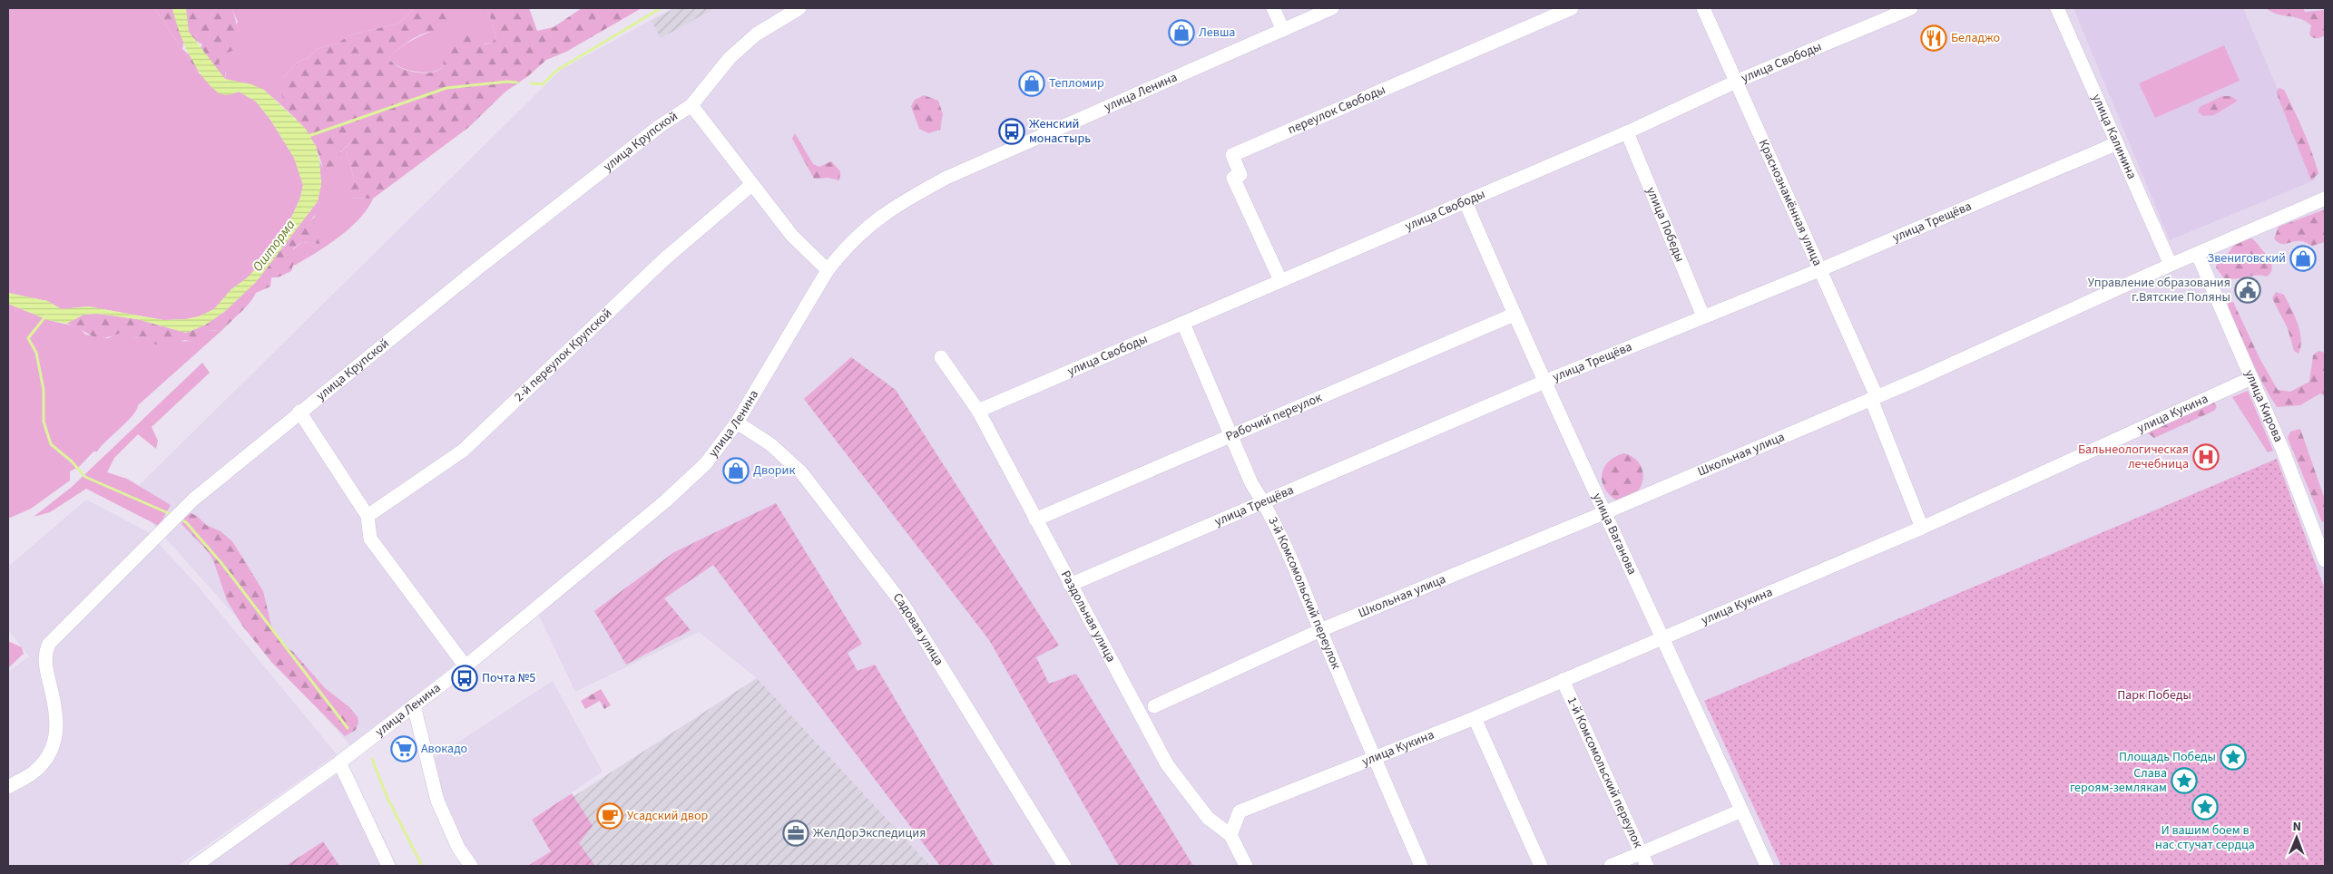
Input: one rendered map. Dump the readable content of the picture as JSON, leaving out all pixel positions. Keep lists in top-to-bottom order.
{
  "streets": {
    "street": [
      "улица Свободы",
      "улица Ленина",
      "переулок Свободы",
      "улица Калинина",
      "улица Крупской",
      "Краснознамённая улица",
      "улица Трещёва",
      "улица Победы",
      "2-й переулок Крупской",
      "улица Кирова",
      "улица Кукина",
      "Рабочий переулок",
      "Школьная улица",
      "улица Ваганова",
      "3-й Комсомольский переулок",
      "Раздольная улица",
      "Садовая улица",
      "1-й Комсомольский переулок"
    ]
  },
  "crossings": [
    ["улица Свободы", "переулок Свободы"],
    ["улица Свободы", "Краснознамённая улица"],
    ["улица Свободы", "улица Победы"],
    ["улица Свободы", "улица Ваганова"],
    ["улица Свободы", "3-й Комсомольский переулок"],
    ["улица Свободы", "Раздольная улица"],
    ["улица Ленина", "Садовая улица"],
    ["улица Калинина", "улица Трещёва"],
    ["улица Калинина", "Школьная улица"],
    ["Краснознамённая улица", "улица Трещёва"],
    ["Краснознамённая улица", "улица Кукина"],
    ["Краснознамённая улица", "Школьная улица"],
    ["улица Трещёва", "улица Победы"],
    ["улица Трещёва", "улица Ваганова"],
    ["улица Трещёва", "3-й Комсомольский переулок"],
    ["улица Трещёва", "Раздольная улица"],
    ["улица Кирова", "улица Кукина"],
    ["улица Кирова", "Школьная улица"],
    ["улица Кукина", "улица Ваганова"],
    ["улица Кукина", "3-й Комсомольский переулок"],
    ["улица Кукина", "Раздольная улица"],
    ["улица Кукина", "1-й Комсомольский переулок"],
    ["Рабочий переулок", "улица Ваганова"],
    ["Рабочий переулок", "3-й Комсомольский переулок"],
    ["Рабочий переулок", "Раздольная улица"],
    ["Школьная улица", "улица Ваганова"],
    ["Школьная улица", "3-й Комсомольский переулок"]
  ],
  "water": ["Ошторма"],
  "parks": ["Парк Победы"],
  "places": {
    "shop": [
      "Левша",
      "Тепломир",
      "Звениговский",
      "Дворик"
    ],
    "restaurant": ["Беладжо"],
    "bus stop": ["Женский монастырь", "Почта №5"],
    "public building": ["Управление образования г.Вятские Поляны"],
    "hospital": ["Бальнеологическая лечебница"],
    "supermarket": ["Авокадо"],
    "place": ["Площадь Победы", "Слава героям-землякам", "И вашим боем в нас стучат сердца"],
    "cafe": ["Усадский двор"],
    "office": ["ЖелДорЭкспедиция"]
  },
  "north": "top"
}
